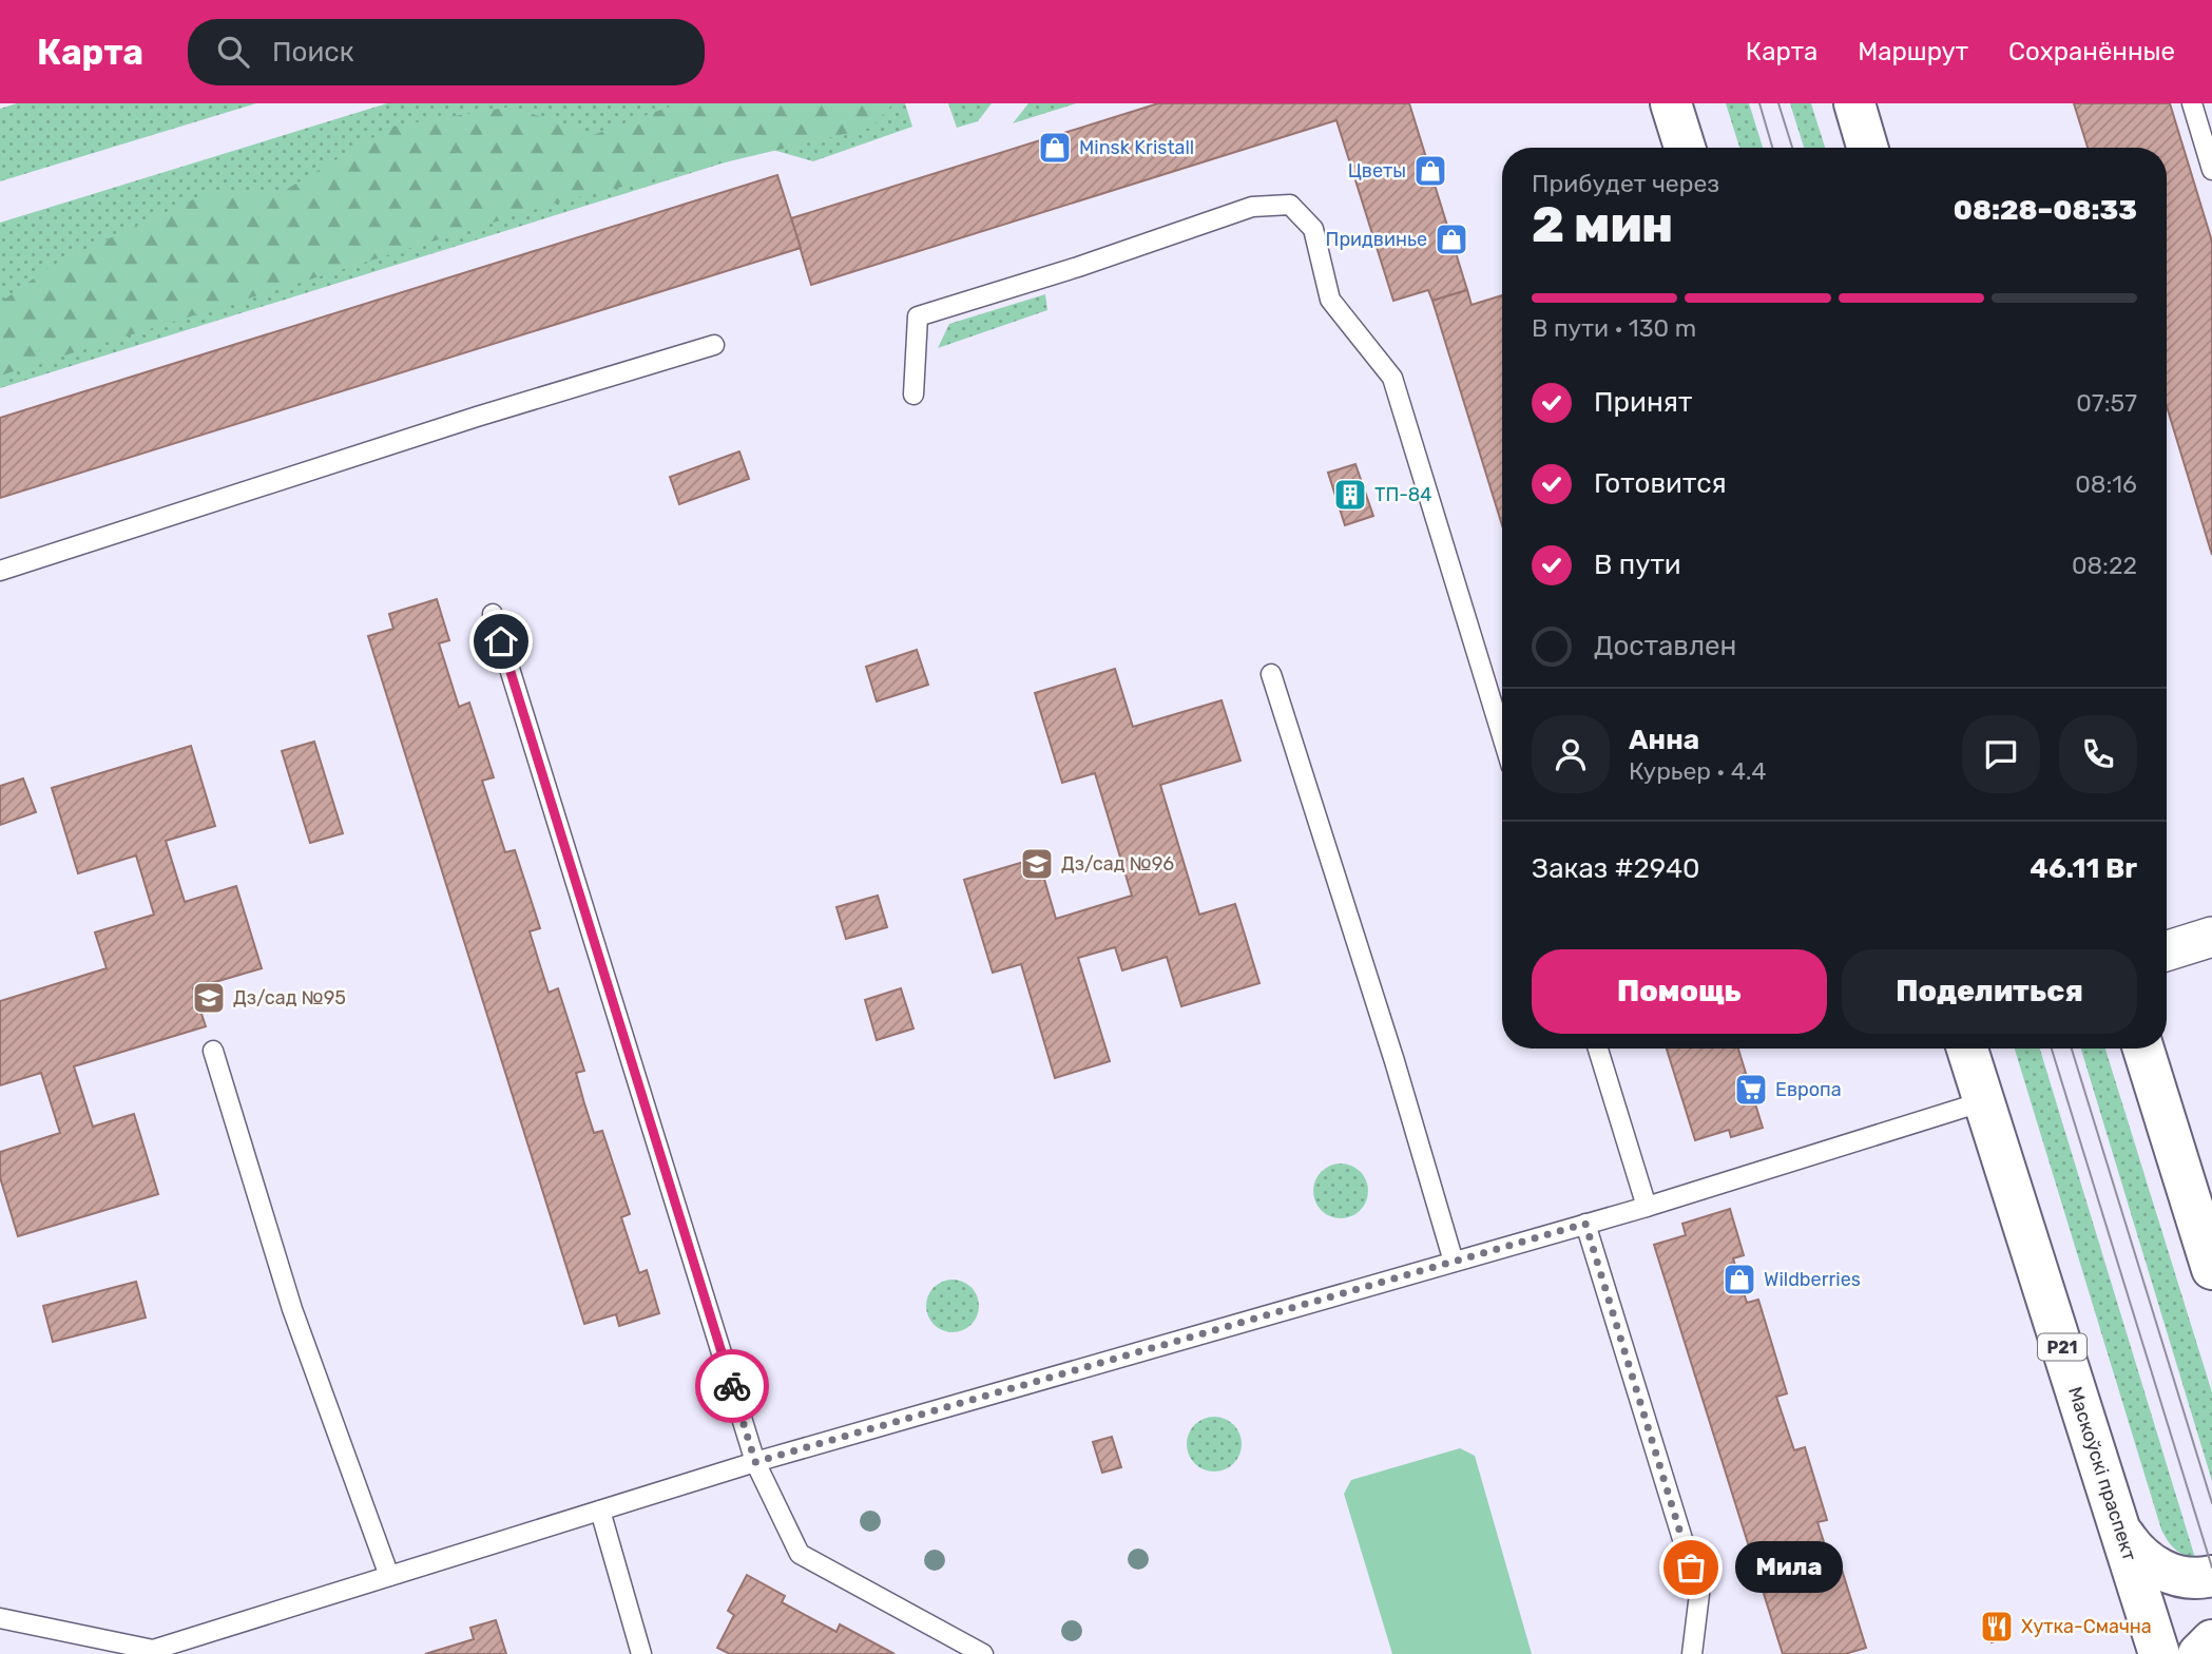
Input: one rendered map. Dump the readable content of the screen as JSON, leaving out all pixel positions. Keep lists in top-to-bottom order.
{
  "streets": {
    "main road": ["Р21", "Маскоўскі праспект"]
  },
  "places": {
    "shop": [
      "Minsk Kristall",
      "Цветы",
      "Придвинье",
      "Wildberries"
    ],
    "building": ["ТП-84"],
    "school or university": ["Дз/сад №96", "Дз/сад №95"],
    "supermarket": ["Европа"],
    "other": ["Мила"],
    "restaurant": ["Хутка-Смачна"]
  },
  "page": {
    "header": "Карта",
    "search": "Поиск",
    "nav": ["Карта", "Маршрут", "Сохранённые"],
    "heading": ["2 мин", "Прибудет через", "08:28–08:33"],
    "panel": [
      "Анна",
      "Курьер · 4.4",
      "Заказ #2940",
      "46.11 Br"
    ],
    "bar": "В пути · 130 m",
    "list": [
      ["Принят", "07:57"],
      ["Готовится", "08:16"],
      ["В пути", "08:22"],
      "Доставлен"
    ],
    "buttons": ["Помощь", "Поделиться"],
    "bubble": "Мила"
  }
}
